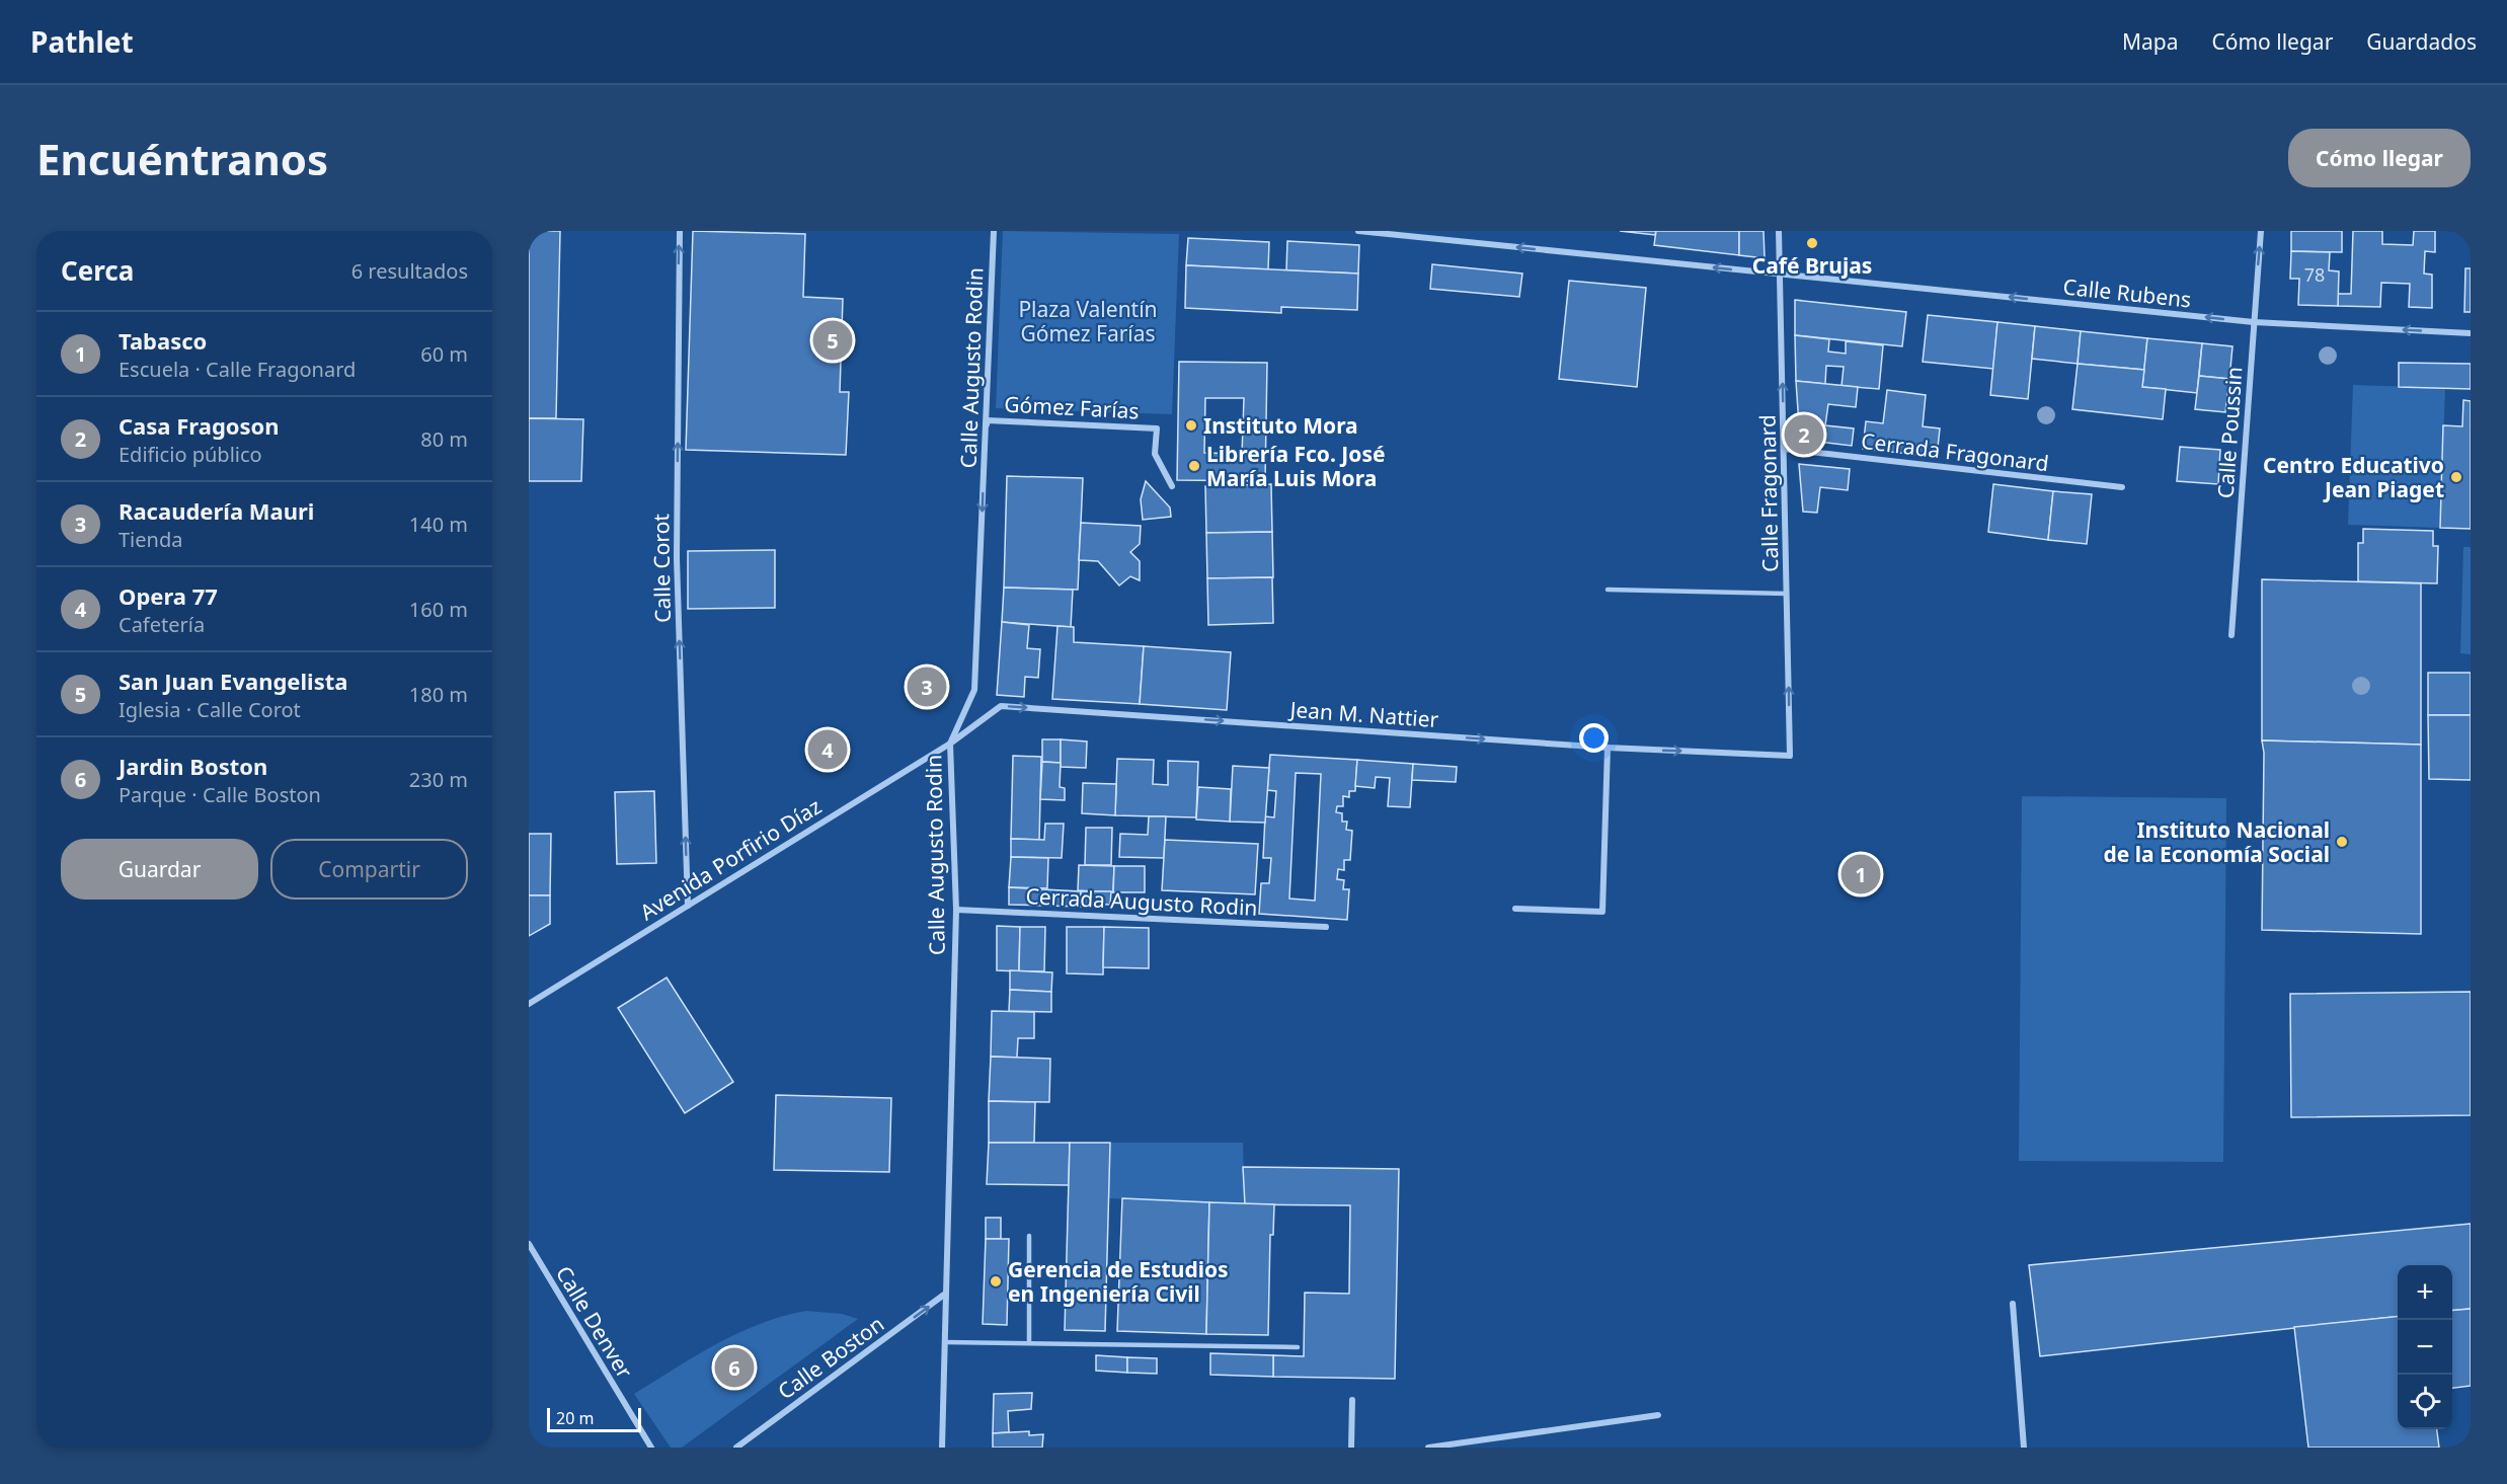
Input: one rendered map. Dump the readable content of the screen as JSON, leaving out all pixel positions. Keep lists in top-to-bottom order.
{
  "streets": {
    "street": [
      "Calle Rubens",
      "Calle Augusto Rodin",
      "Gómez Farías",
      "Calle Poussin",
      "Cerrada Fragonard",
      "Calle Fragonard",
      "Calle Corot",
      "Jean M. Nattier",
      "Avenida Porfirio Díaz",
      "Cerrada Augusto Rodin",
      "Calle Denver",
      "Calle Boston"
    ]
  },
  "crossings": [
    ["Calle Rubens", "Calle Poussin"],
    ["Calle Rubens", "Calle Fragonard"],
    ["Calle Augusto Rodin", "Gómez Farías"],
    ["Calle Augusto Rodin", "Jean M. Nattier"],
    ["Calle Augusto Rodin", "Avenida Porfirio Díaz"],
    ["Calle Augusto Rodin", "Cerrada Augusto Rodin"],
    ["Calle Augusto Rodin", "Calle Boston"],
    ["Cerrada Fragonard", "Calle Fragonard"],
    ["Calle Fragonard", "Jean M. Nattier"],
    ["Calle Corot", "Avenida Porfirio Díaz"],
    ["Jean M. Nattier", "Avenida Porfirio Díaz"]
  ],
  "one_way": [
    "Calle Rubens",
    "Calle Fragonard",
    "Calle Corot",
    "Jean M. Nattier",
    "Calle Boston"
  ],
  "parks": ["Plaza Valentín Gómez Farías"],
  "places": [
    "Café Brujas",
    "Instituto Mora",
    "Librería Fco. José María Luis Mora",
    "Centro Educativo Jean Piaget",
    "Instituto Nacional de la Economía Social",
    "Gerencia de Estudios en Ingeniería Civil"
  ],
  "house_numbers": ["78"],
  "scale_bar": "20 m",
  "page": {
    "header": "Pathlet",
    "nav": ["Mapa", "Cómo llegar", "Guardados"],
    "buttons": [
      "Cómo llegar",
      ["Guardar", "Compartir"]
    ],
    "title": "Encuéntranos",
    "heading": ["Cerca", "6 resultados"],
    "list": [
      {
        "mark": "1",
        "name": "Tabasco",
        "note": "Escuela · Calle Fragonard",
        "value": "60 m"
      },
      {
        "mark": "2",
        "name": "Casa Fragoson",
        "note": "Edificio público",
        "value": "80 m"
      },
      {
        "mark": "3",
        "name": "Racaudería Mauri",
        "note": "Tienda",
        "value": "140 m"
      },
      {
        "mark": "4",
        "name": "Opera 77",
        "note": "Cafetería",
        "value": "160 m"
      },
      {
        "mark": "5",
        "name": "San Juan Evangelista",
        "note": "Iglesia · Calle Corot",
        "value": "180 m"
      },
      {
        "mark": "6",
        "name": "Jardin Boston",
        "note": "Parque · Calle Boston",
        "value": "230 m"
      }
    ],
    "pins": [
      "5",
      "2",
      "3",
      "4",
      "1",
      "6"
    ],
    "map_buttons": ["+", "−"],
    "scale": "20 m"
  }
}
